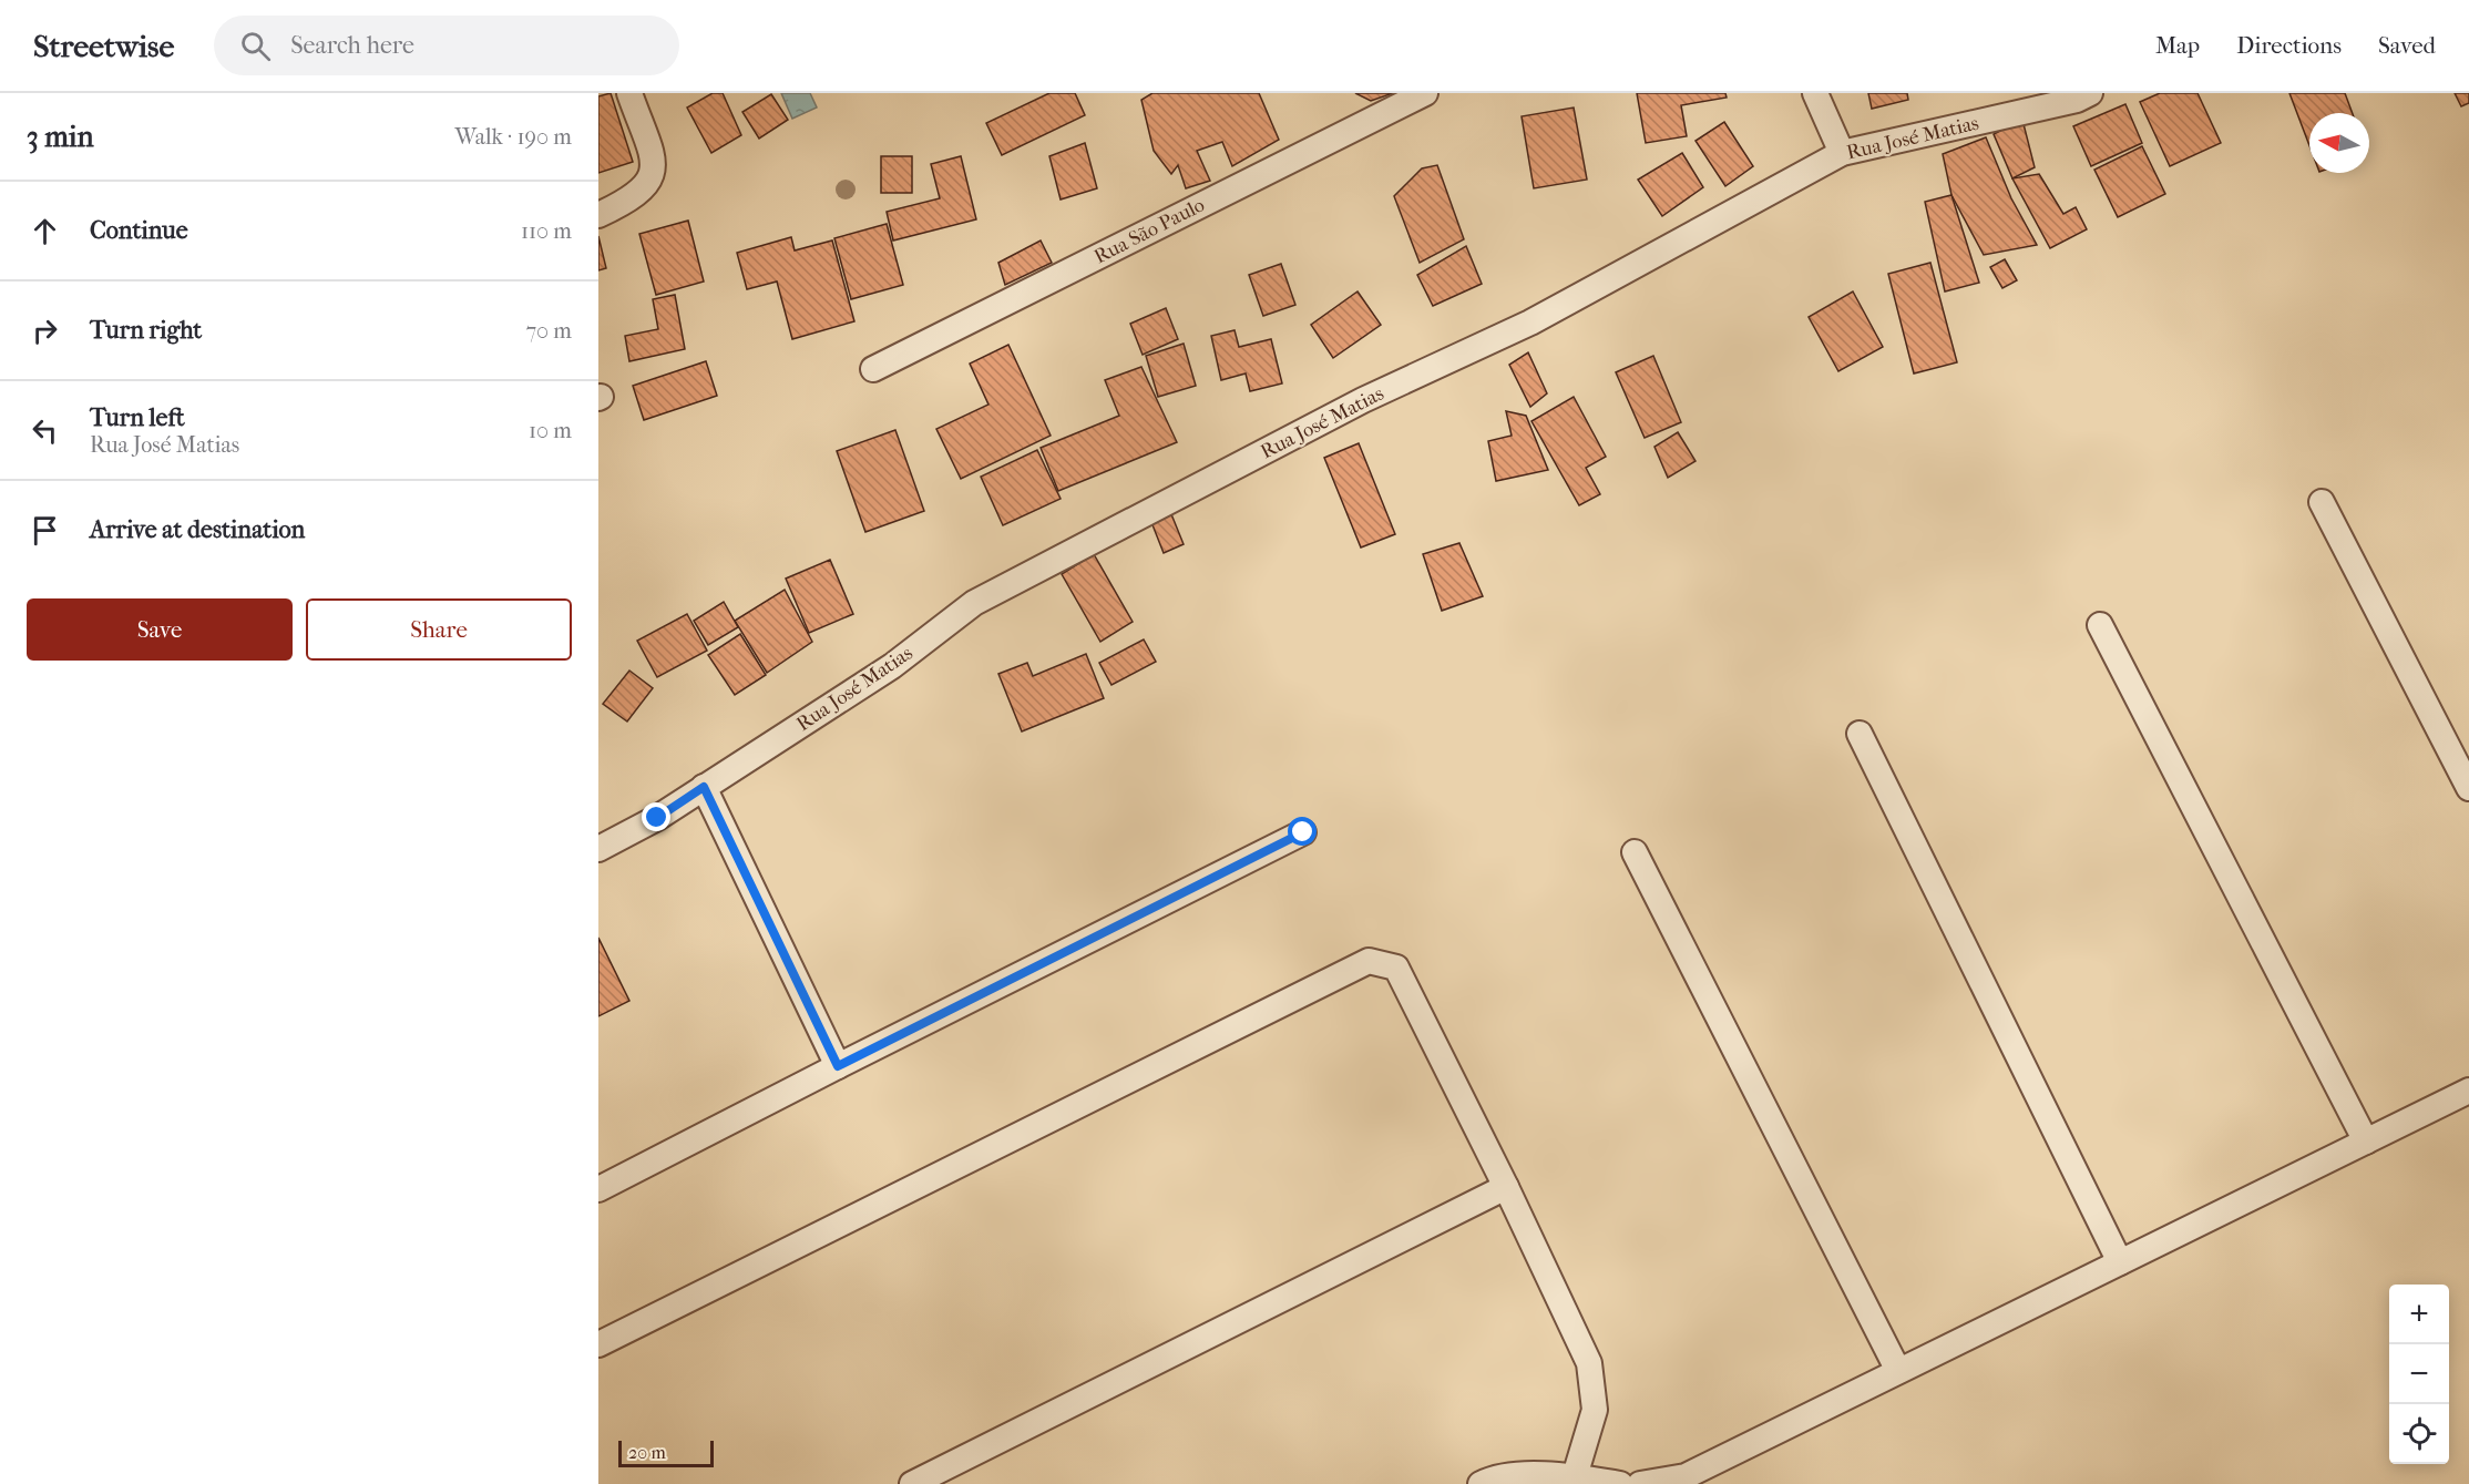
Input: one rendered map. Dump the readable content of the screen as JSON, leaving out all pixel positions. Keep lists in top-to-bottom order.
{
  "streets": {
    "street": ["Rua José Matias", "Rua São Paulo"]
  },
  "scale_bar": "20 m",
  "north": "left",
  "page": {
    "header": "Streetwise",
    "search": "Search here",
    "nav": ["Map", "Directions", "Saved"],
    "heading": ["3 min", "Walk · 190 m"],
    "list": [
      ["Continue", "110 m"],
      ["Turn right", "70 m"],
      ["Turn left", "Rua José Matias", "10 m"],
      "Arrive at destination"
    ],
    "buttons": ["Save", "Share"],
    "map_buttons": ["+", "−"],
    "scale": "20 m"
  }
}
